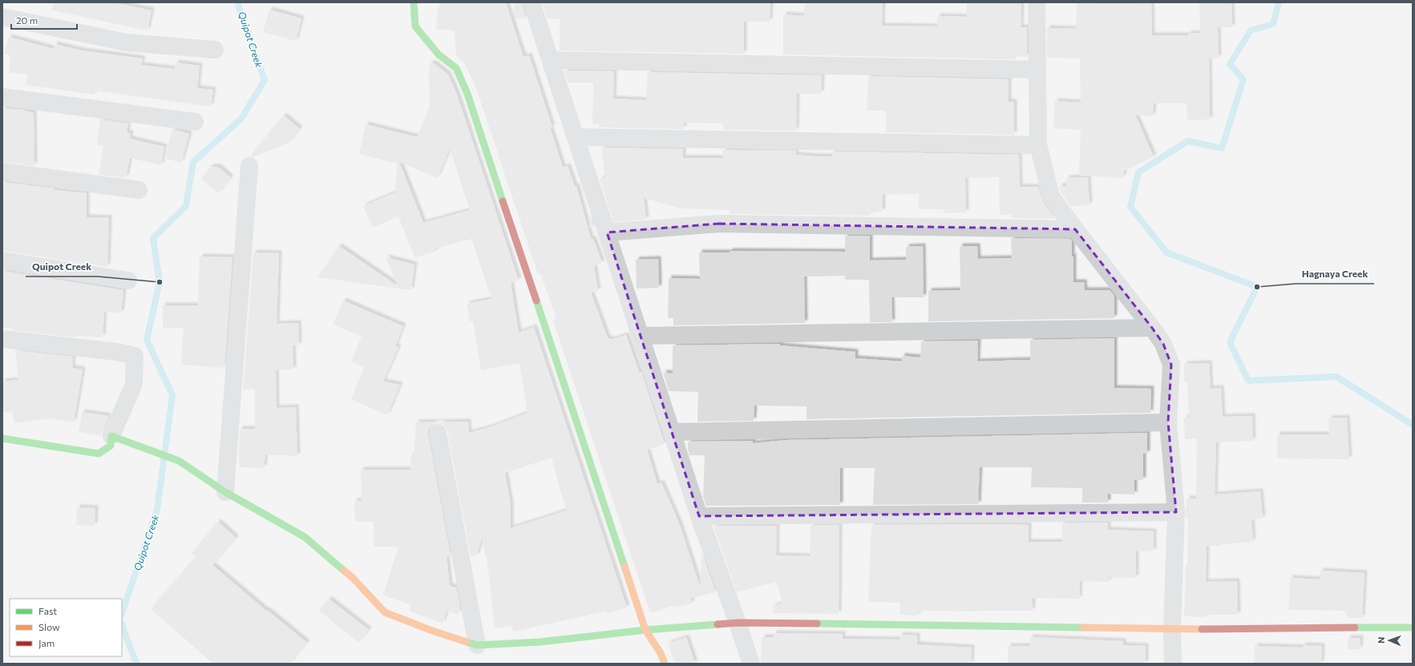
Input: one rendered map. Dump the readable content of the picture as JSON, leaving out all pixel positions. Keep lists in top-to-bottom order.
{
  "water": ["Quipot Creek"],
  "places": ["Quipot Creek", "Hagnaya Creek"],
  "legend": ["Fast", "Slow", "Jam"],
  "scale_bar": "20 m",
  "north": "left"
}
